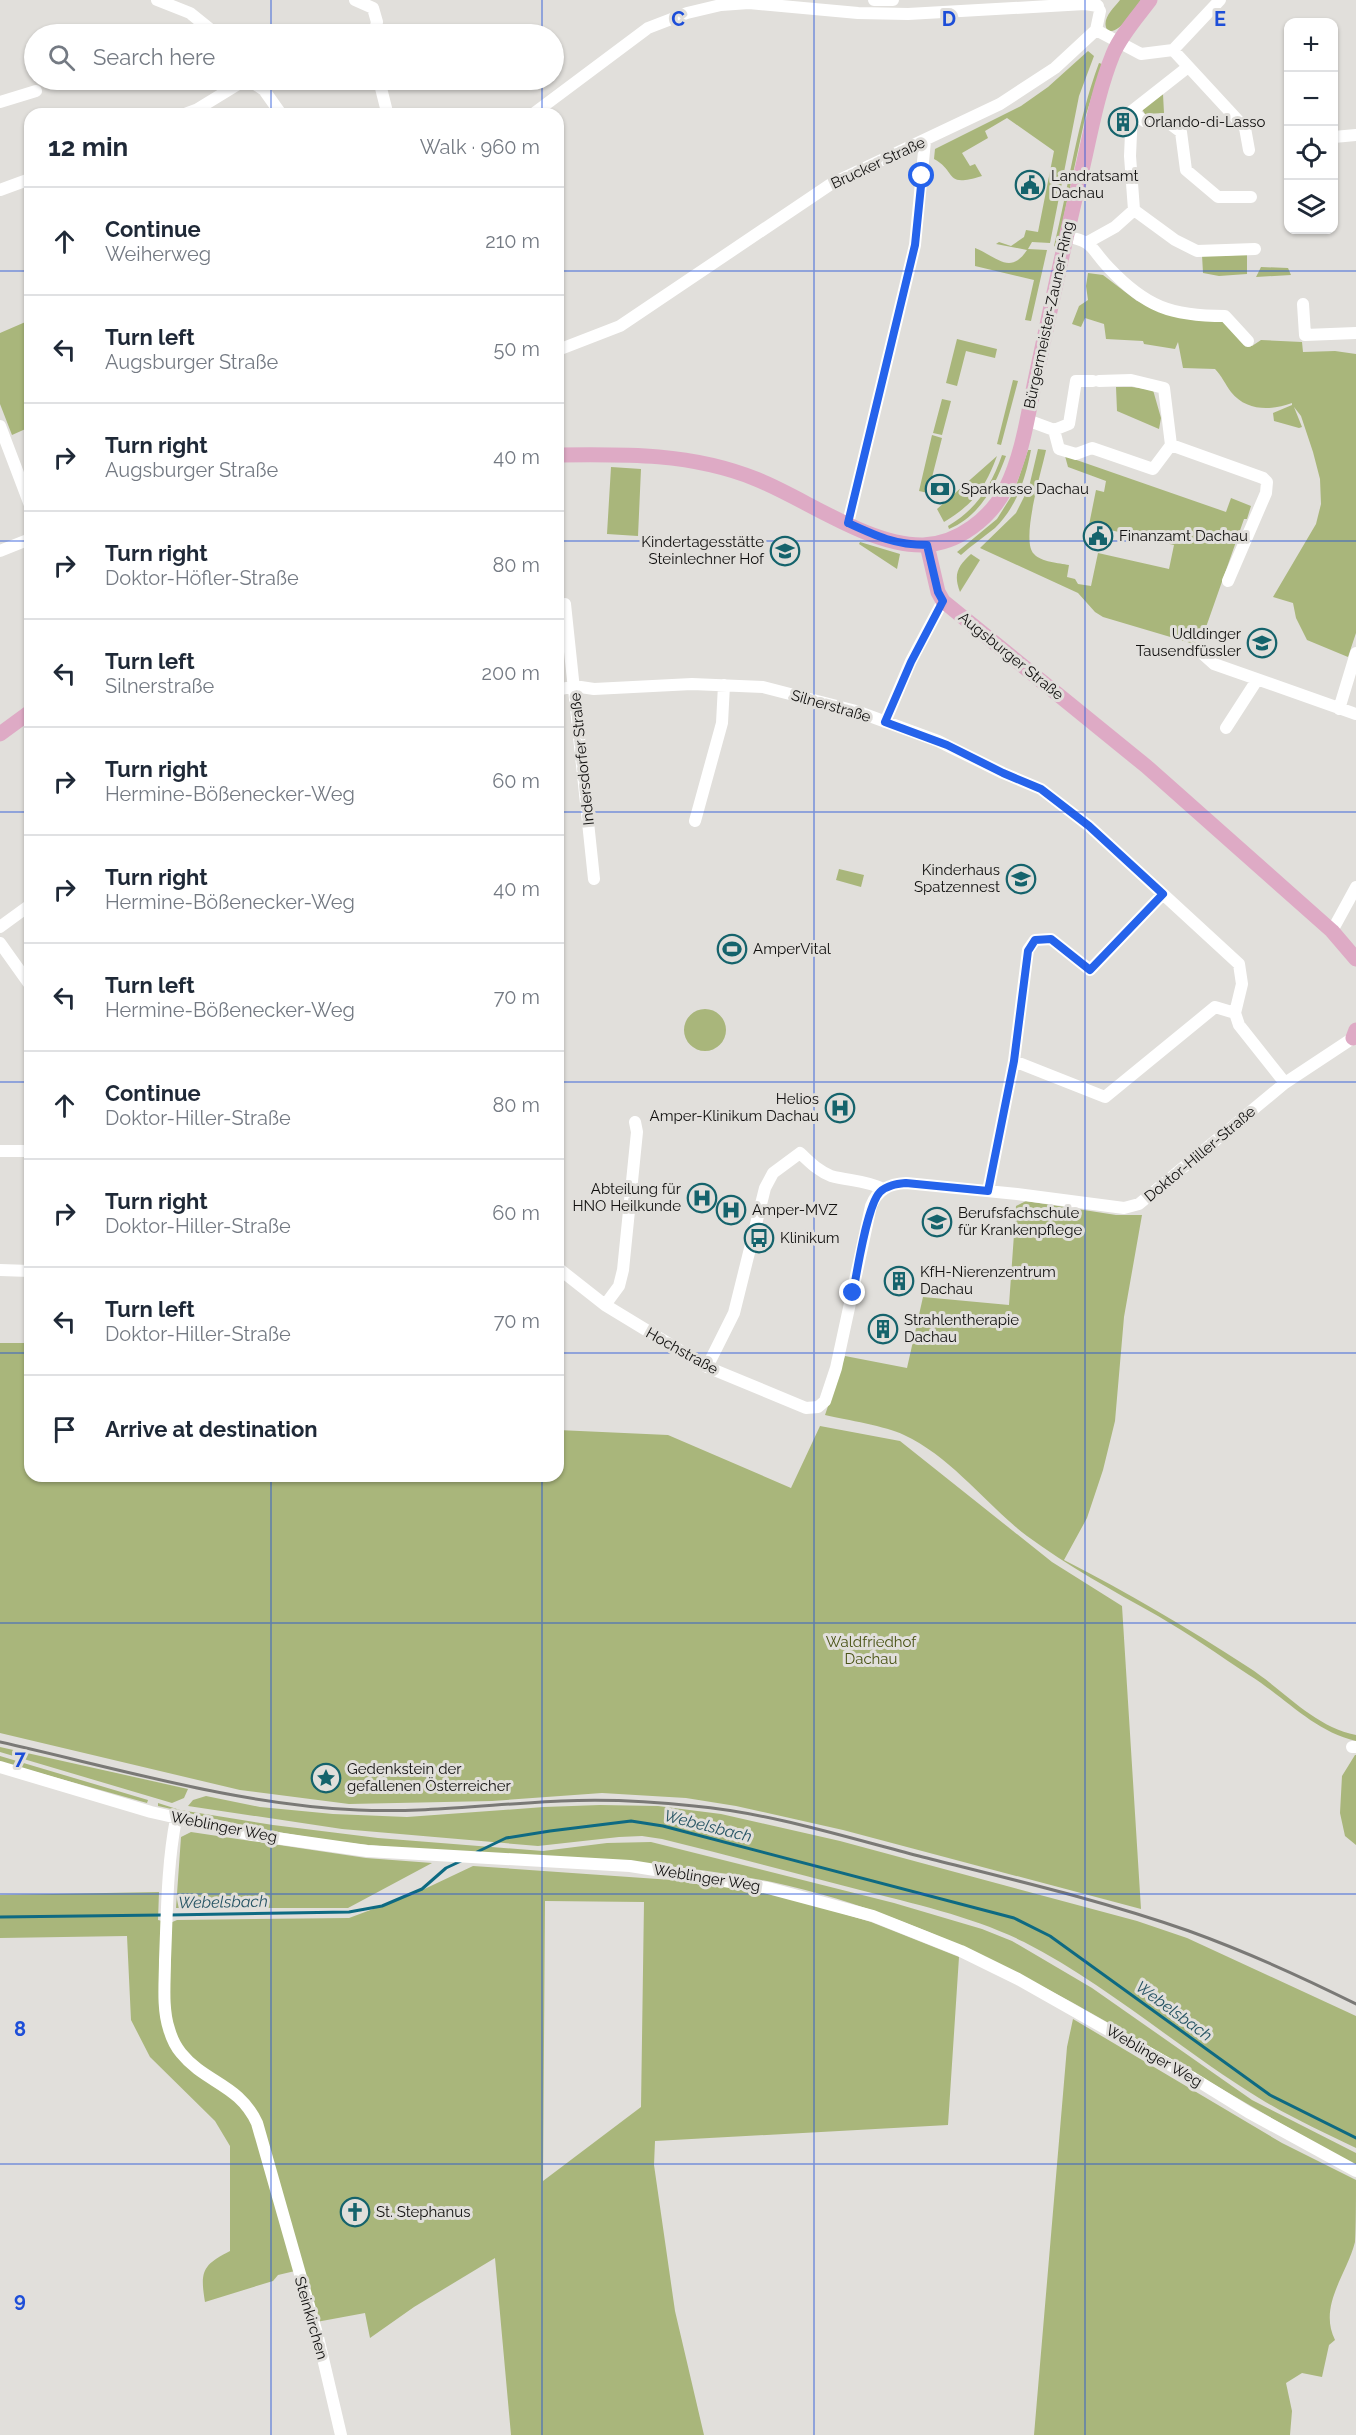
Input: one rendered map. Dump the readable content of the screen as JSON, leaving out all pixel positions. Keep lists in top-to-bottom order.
{
  "streets": {
    "main road": ["Bürgermeister-Zauner-Ring", "Augsburger Straße"],
    "street": [
      "Brucker Straße",
      "Silnerstraße",
      "Indersdorfer Straße",
      "Doktor-Hiller-Straße",
      "Hochstraße",
      "Weblinger Weg",
      "Steinkirchen"
    ]
  },
  "crossings": [
    ["Bürgermeister-Zauner-Ring", "Augsburger Straße"],
    ["Silnerstraße", "Indersdorfer Straße"],
    ["Doktor-Hiller-Straße", "Hochstraße"],
    ["Weblinger Weg", "Steinkirchen"]
  ],
  "water": ["Webelsbach"],
  "parks": ["Waldfriedhof Dachau"],
  "places": {
    "building": ["Orlando-di-Lasso", "KfH-Nierenzentrum Dachau", "Strahlentherapie Dachau"],
    "public building": ["Landratsamt Dachau", "Finanzamt Dachau"],
    "bank": ["Sparkasse Dachau"],
    "school or university": [
      "Kindertagesstätte Steinlechner Hof",
      "Udldinger Tausendfüssler",
      "Kinderhaus Spatzennest",
      "Berufsfachschule für Krankenpflege"
    ],
    "sports": ["AmperVital"],
    "hospital": ["Helios Amper-Klinikum Dachau", "Abteilung für HNO Heilkunde", "Amper-MVZ"],
    "bus stop": ["Klinikum"],
    "place": ["Gedenkstein der gefallenen Österreicher"],
    "church": ["St. Stephanus"]
  },
  "page": {
    "map_buttons": ["+", "−"],
    "search": "Search here",
    "heading": ["12 min", "Walk · 960 m"],
    "list": [
      ["Continue", "Weiherweg", "210 m"],
      ["Turn left", "Augsburger Straße", "50 m"],
      ["Turn right", "Augsburger Straße", "40 m"],
      ["Turn right", "Doktor-Höfler-Straße", "80 m"],
      ["Turn left", "Silnerstraße", "200 m"],
      ["Turn right", "Hermine-Bößenecker-Weg", "60 m"],
      ["Turn right", "Hermine-Bößenecker-Weg", "40 m"],
      ["Turn left", "Hermine-Bößenecker-Weg", "70 m"],
      ["Continue", "Doktor-Hiller-Straße", "80 m"],
      ["Turn right", "Doktor-Hiller-Straße", "60 m"],
      ["Turn left", "Doktor-Hiller-Straße", "70 m"],
      "Arrive at destination"
    ]
  },
  "grid": {
    "columns": ["C", "D", "E"],
    "rows": ["7", "8", "9"]
  }
}
